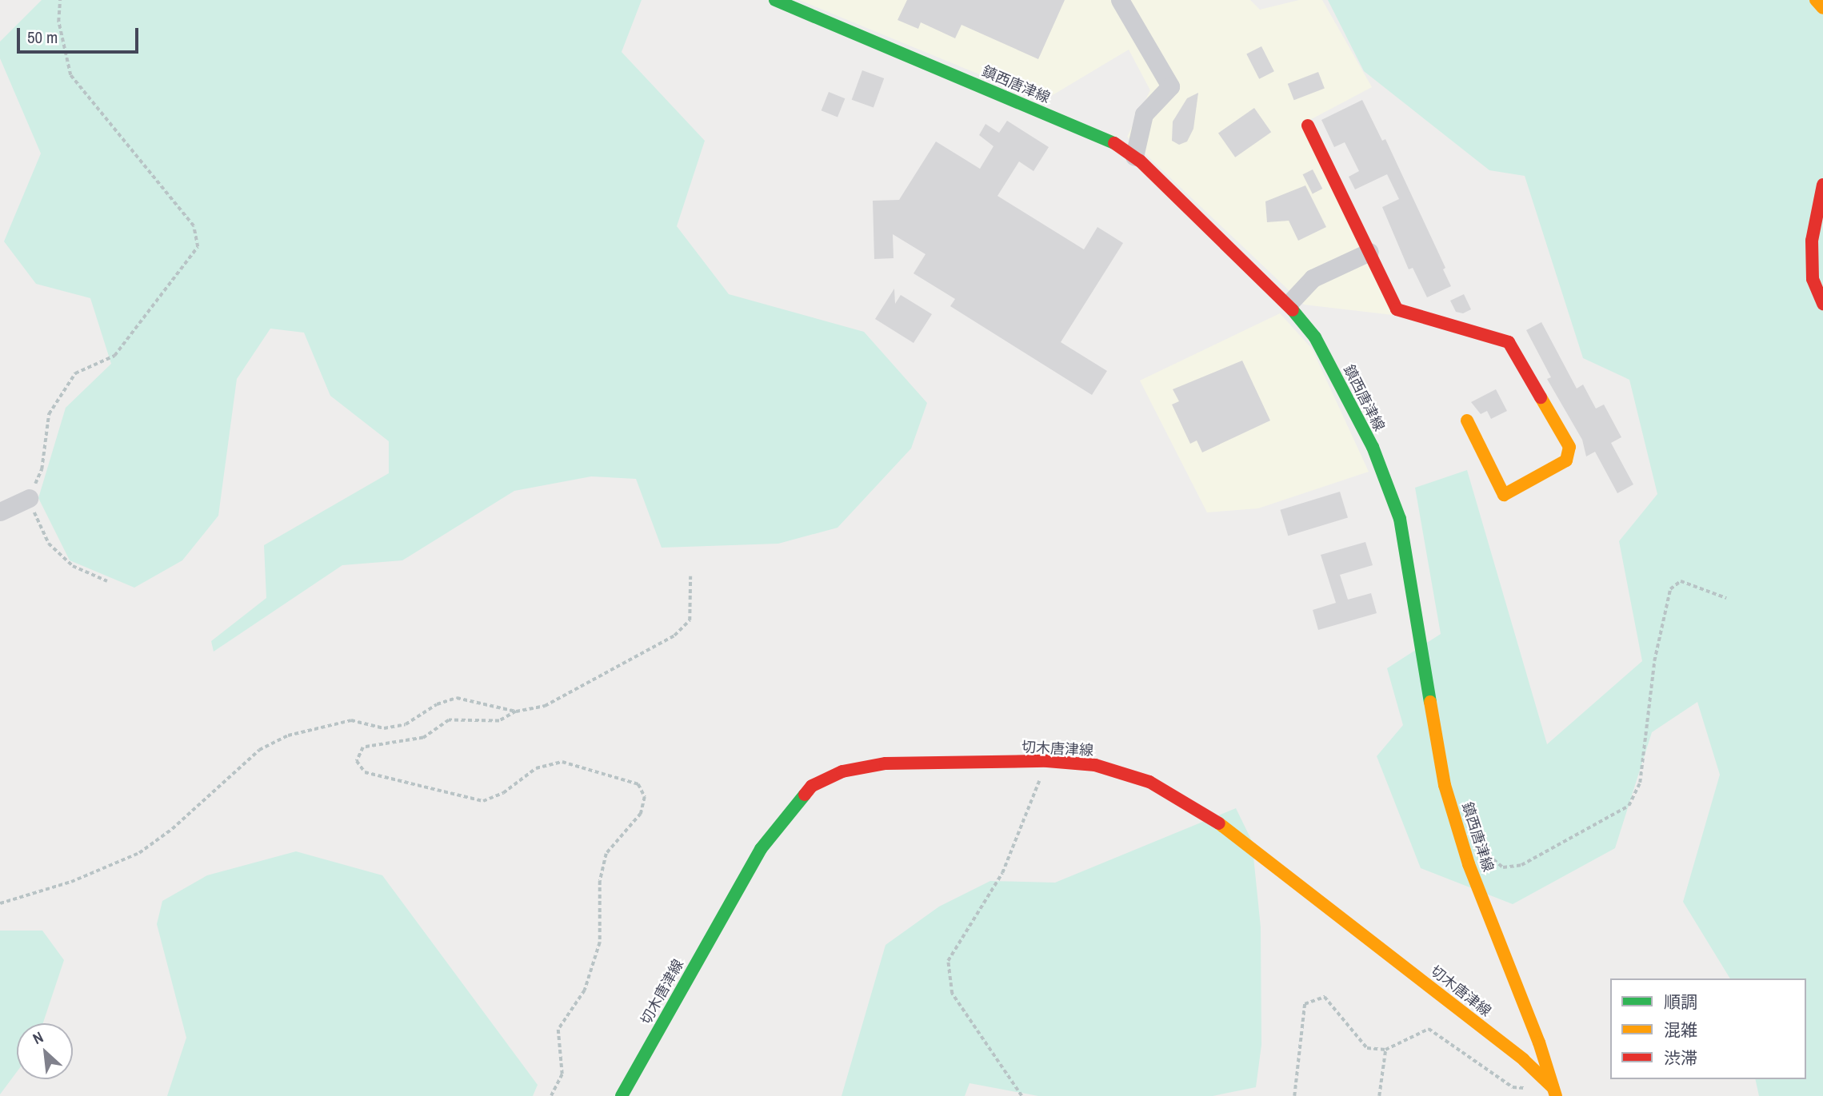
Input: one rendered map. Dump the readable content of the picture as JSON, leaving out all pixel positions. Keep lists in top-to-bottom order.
{
  "streets": {
    "main road": ["鎮西唐津線", "切木唐津線"]
  },
  "crossings": [
    ["鎮西唐津線", "切木唐津線"]
  ],
  "legend": ["順調", "混雑", "渋滞"],
  "scale_bar": "50 m",
  "north": "top left"
}
